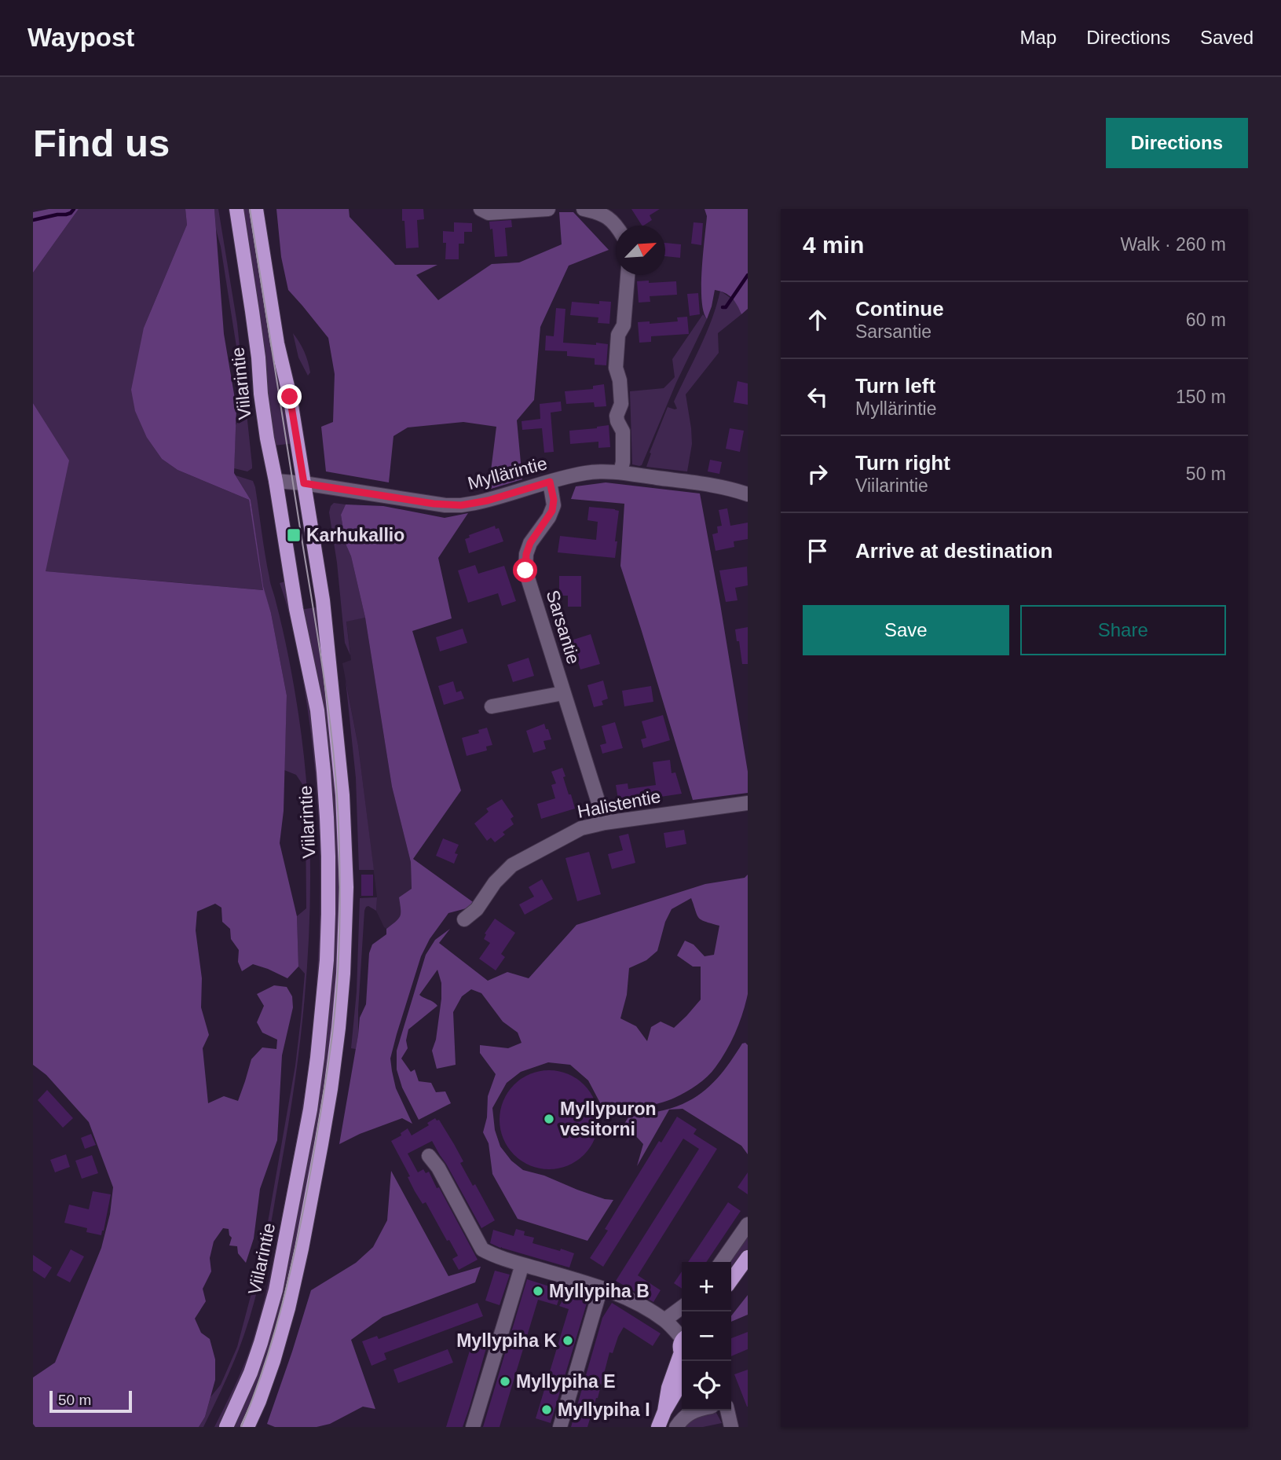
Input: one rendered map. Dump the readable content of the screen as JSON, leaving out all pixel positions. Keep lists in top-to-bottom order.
{
  "streets": {
    "main road": ["Viilarintie"],
    "street": ["Myllärintie", "Sarsantie", "Halistentie"]
  },
  "crossings": [
    ["Viilarintie", "Myllärintie"],
    ["Myllärintie", "Sarsantie"],
    ["Sarsantie", "Halistentie"]
  ],
  "places": {
    "transit": ["Karhukallio"],
    "other": [
      "Myllypuron vesitorni",
      "Myllypiha B",
      "Myllypiha K",
      "Myllypiha E",
      "Myllypiha I"
    ]
  },
  "scale_bar": "50 m",
  "north": "top right",
  "page": {
    "header": "Waypost",
    "nav": ["Map", "Directions", "Saved"],
    "buttons": [
      "Directions",
      ["Save", "Share"]
    ],
    "title": "Find us",
    "heading": ["4 min", "Walk · 260 m"],
    "list": [
      ["Continue", "Sarsantie", "60 m"],
      ["Turn left", "Myllärintie", "150 m"],
      ["Turn right", "Viilarintie", "50 m"],
      "Arrive at destination"
    ],
    "map_buttons": ["+", "−"],
    "scale": "50 m"
  }
}
